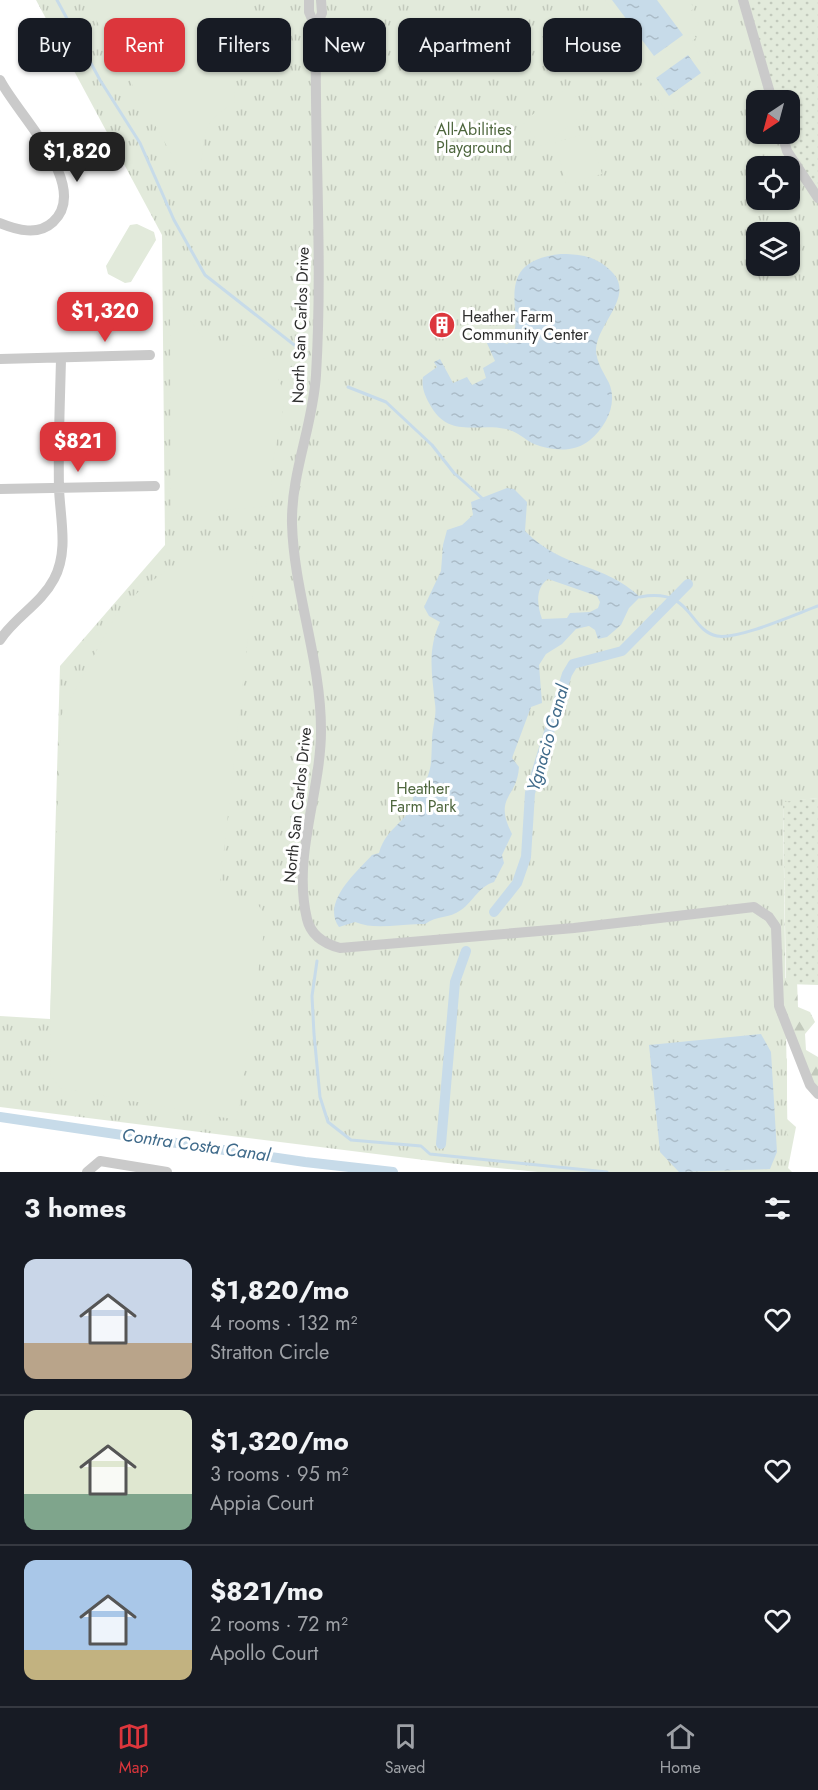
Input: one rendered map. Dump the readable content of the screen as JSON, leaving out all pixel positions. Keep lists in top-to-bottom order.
{
  "streets": {
    "street": ["North San Carlos Drive"]
  },
  "water": ["Ygnacio Canal", "Contra Costa Canal"],
  "parks": ["All-Abilities Playground", "Heather Farm Park"],
  "places": {
    "building": ["Heather Farm Community Center"]
  },
  "north": "bottom left",
  "page": {
    "chip": [
      "Buy",
      "Rent",
      "Filters",
      "New",
      "Apartment",
      "House"
    ],
    "price": ["$1,820", "$1,320", "$821"],
    "heading": "3 homes",
    "list": [
      {
        "name": "$1,820/mo",
        "note": "4 rooms · 132 m² · Stratton Circle"
      },
      {
        "name": "$1,320/mo",
        "note": "3 rooms · 95 m² · Appia Court"
      },
      {
        "name": "$821/mo",
        "note": "2 rooms · 72 m² · Apollo Court"
      }
    ],
    "tabs": ["Map", "Saved", "Home"]
  }
}
